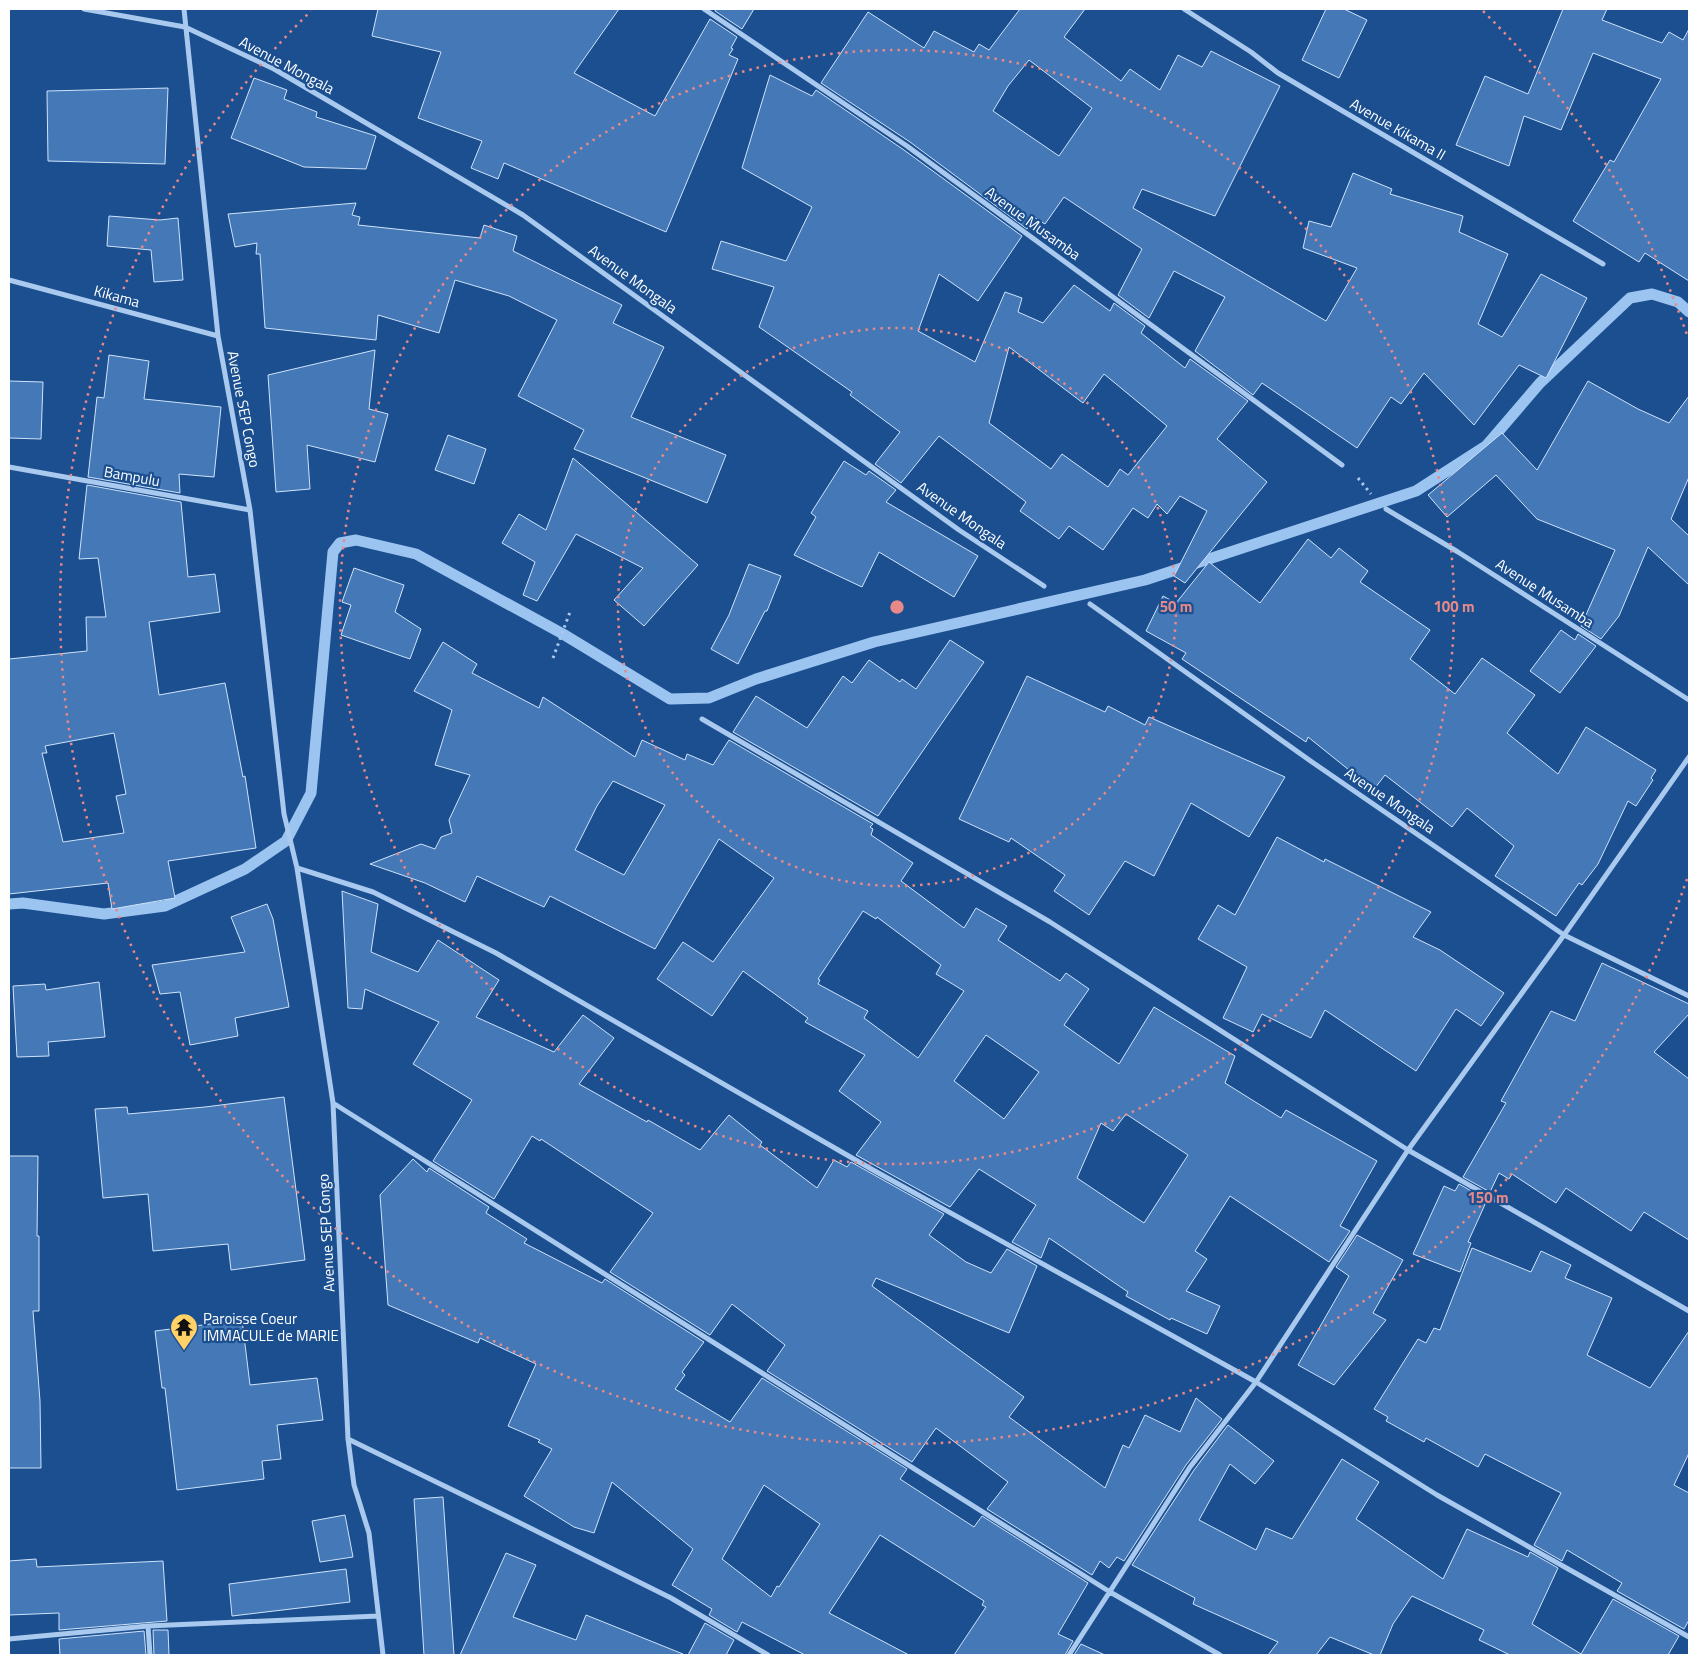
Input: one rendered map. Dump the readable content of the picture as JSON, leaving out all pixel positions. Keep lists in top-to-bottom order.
{
  "streets": {
    "street": [
      "Avenue Mongala",
      "Avenue Kikama II",
      "Avenue Musamba",
      "Kikama",
      "Avenue SEP Congo",
      "Bampulu"
    ]
  },
  "crossings": [
    ["Avenue Mongala", "Avenue SEP Congo"],
    ["Kikama", "Avenue SEP Congo"],
    ["Avenue SEP Congo", "Bampulu"]
  ],
  "places": {
    "temple": ["Paroisse Coeur IMMACULE de MARIE"]
  },
  "rings": ["50 m", "100 m", "150 m"]
}
